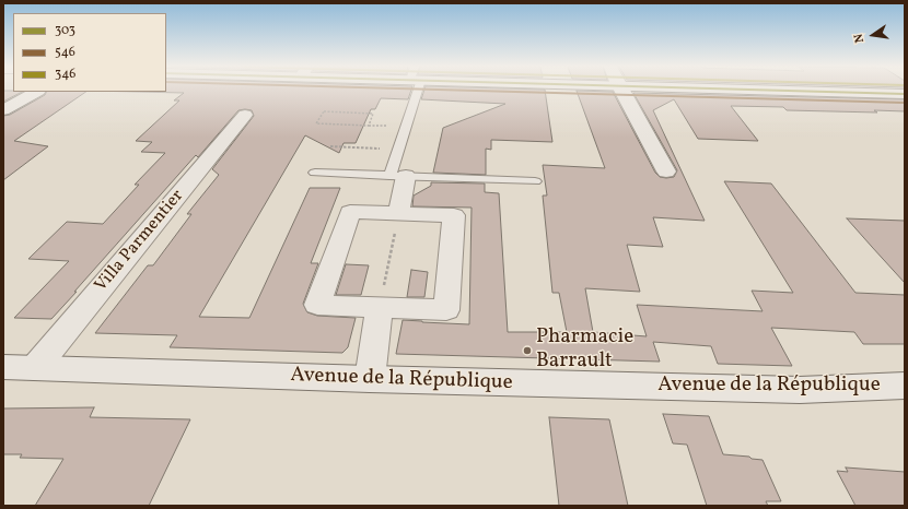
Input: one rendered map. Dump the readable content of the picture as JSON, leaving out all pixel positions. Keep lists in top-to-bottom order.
{
  "streets": {
    "street": ["Villa Parmentier", "Avenue de la République"]
  },
  "crossings": [
    ["Villa Parmentier", "Avenue de la République"]
  ],
  "places": ["Pharmacie Barrault"],
  "lines": ["transit line 303", "transit line 546"],
  "legend": ["303", "546", "346"],
  "north": "left"
}
